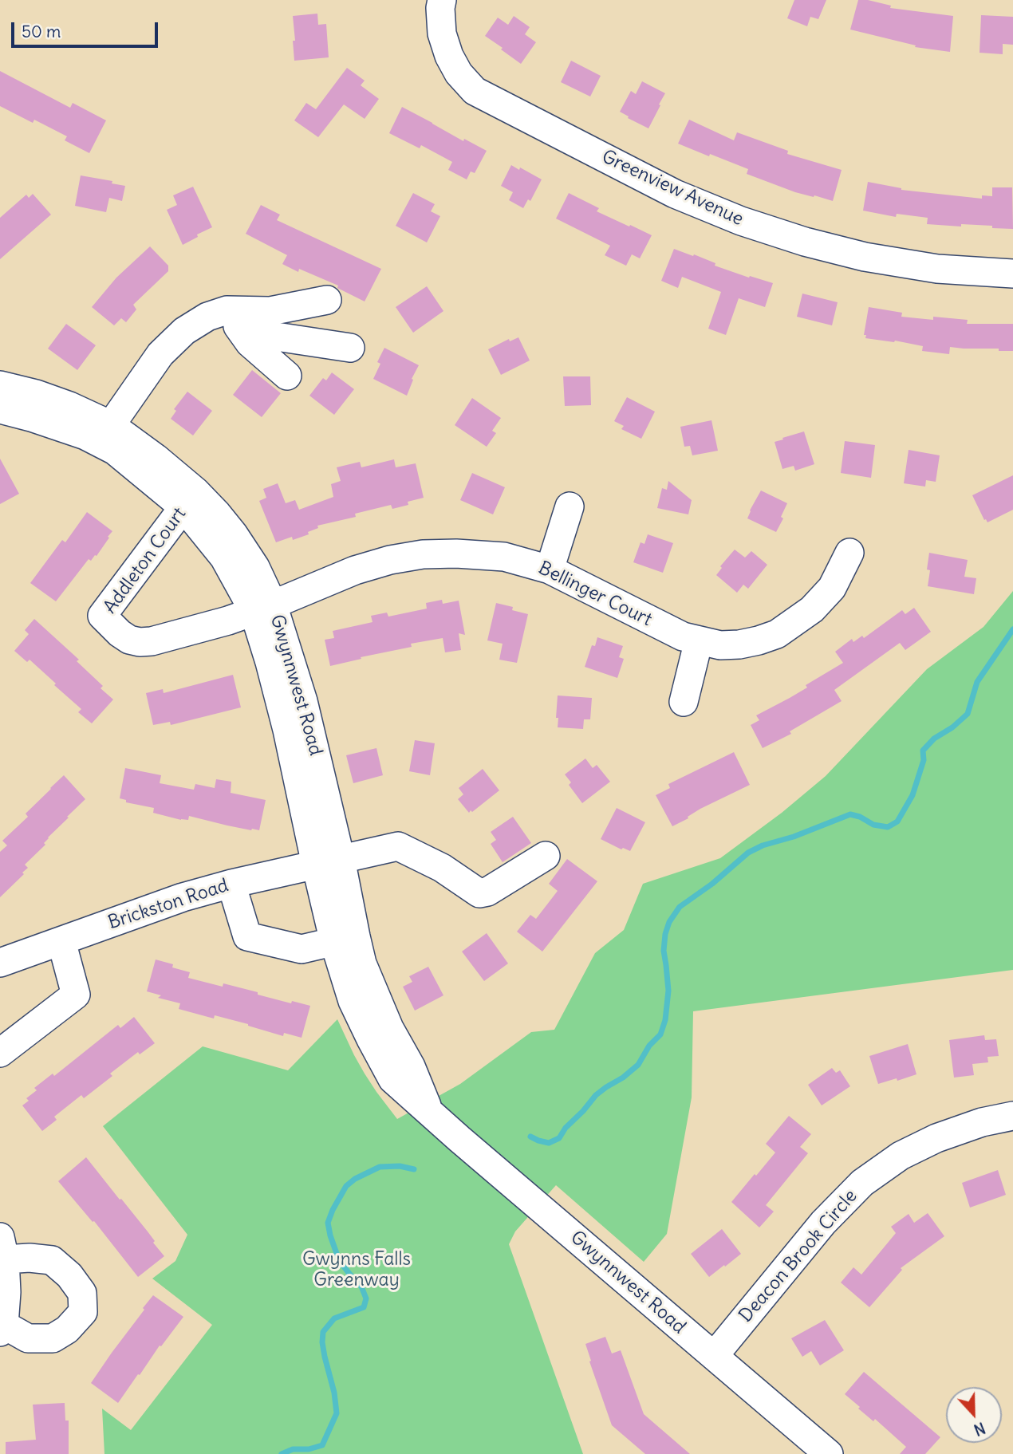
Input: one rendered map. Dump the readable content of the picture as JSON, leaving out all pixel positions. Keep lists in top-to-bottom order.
{
  "streets": {
    "street": [
      "Greenview Avenue",
      "Addleton Court",
      "Bellinger Court",
      "Gwynnwest Road",
      "Brickston Road",
      "Deacon Brook Circle"
    ]
  },
  "crossings": [
    ["Addleton Court", "Bellinger Court"],
    ["Addleton Court", "Gwynnwest Road"],
    ["Bellinger Court", "Gwynnwest Road"],
    ["Gwynnwest Road", "Brickston Road"],
    ["Gwynnwest Road", "Deacon Brook Circle"]
  ],
  "parks": ["Gwynns Falls Greenway"],
  "scale_bar": "50 m",
  "north": "bottom"
}
